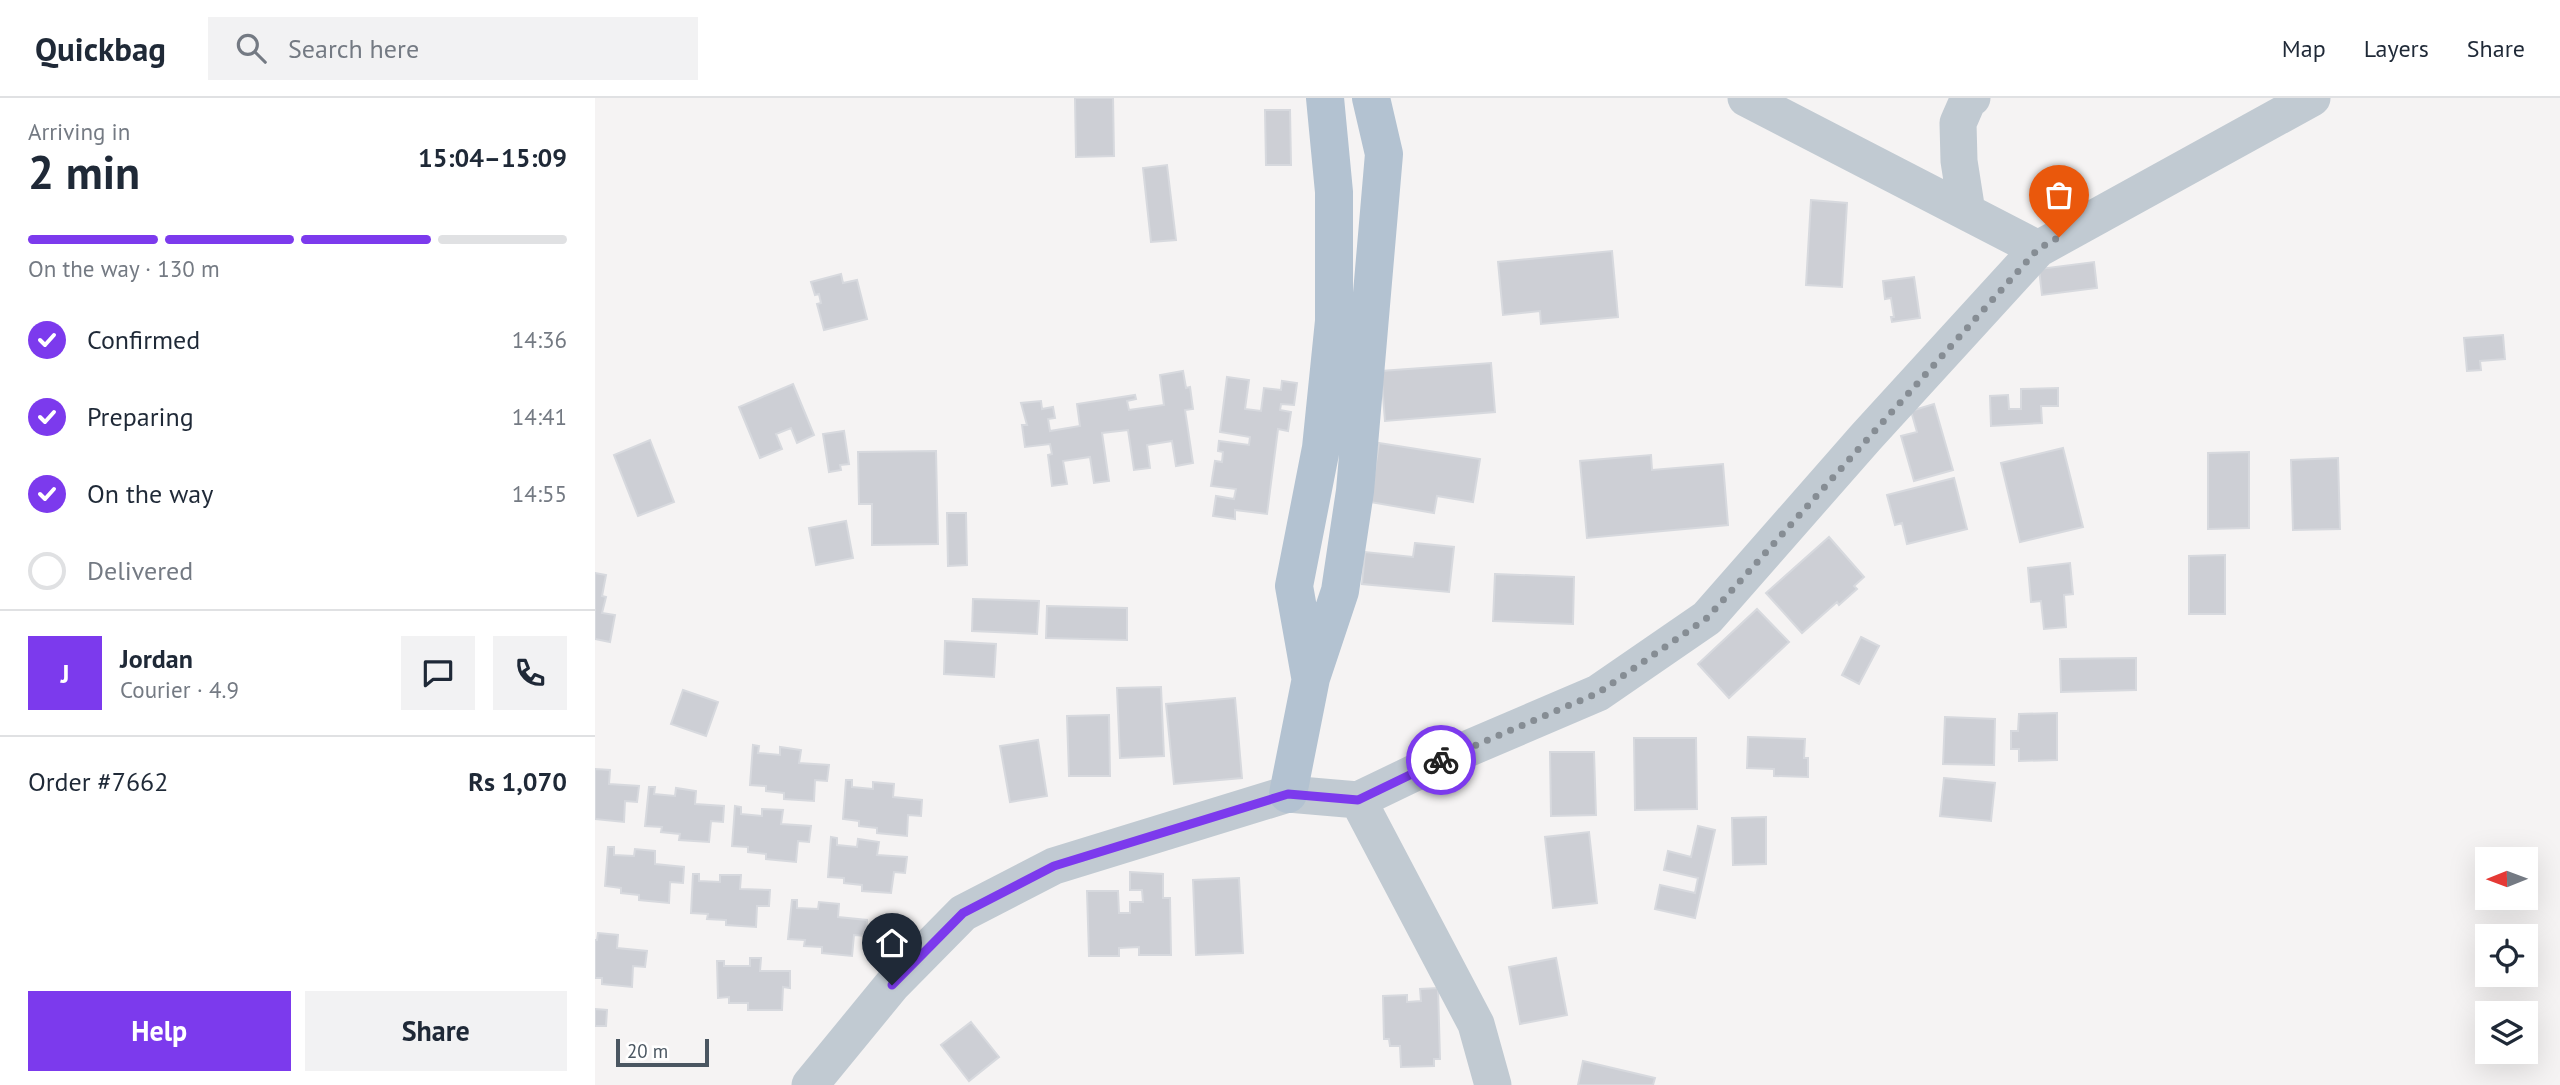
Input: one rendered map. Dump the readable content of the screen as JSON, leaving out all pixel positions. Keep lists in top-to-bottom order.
{
  "scale_bar": "20 m",
  "north": "left",
  "page": {
    "header": "Quickbag",
    "search": "Search here",
    "nav": ["Map", "Layers", "Share"],
    "heading": ["2 min", "Arriving in", "15:04–15:09"],
    "panel": [
      "Jordan",
      "Courier · 4.9",
      "Order #7662",
      "Rs 1,070"
    ],
    "bar": "On the way · 130 m",
    "list": [
      ["Confirmed", "14:36"],
      ["Preparing", "14:41"],
      ["On the way", "14:55"],
      "Delivered"
    ],
    "round": "J",
    "buttons": ["Help", "Share"],
    "scale": "20 m"
  }
}
